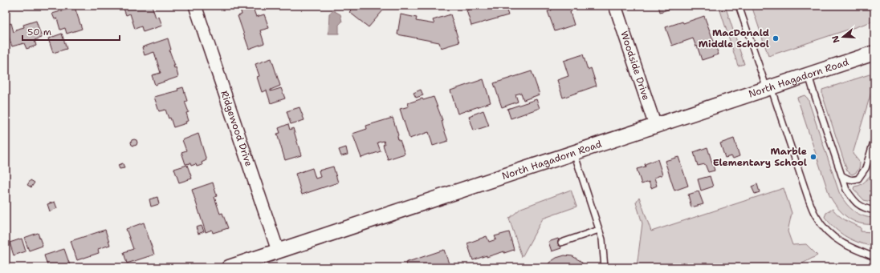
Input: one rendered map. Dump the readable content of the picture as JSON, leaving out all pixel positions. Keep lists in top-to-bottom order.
{
  "streets": {
    "street": ["Woodside Drive", "North Hagadorn Road", "Ridgewood Drive"]
  },
  "crossings": [
    ["Woodside Drive", "North Hagadorn Road"],
    ["North Hagadorn Road", "Ridgewood Drive"]
  ],
  "places": ["MacDonald Middle School", "Marble Elementary School"],
  "scale_bar": "50 m",
  "north": "left"
}
